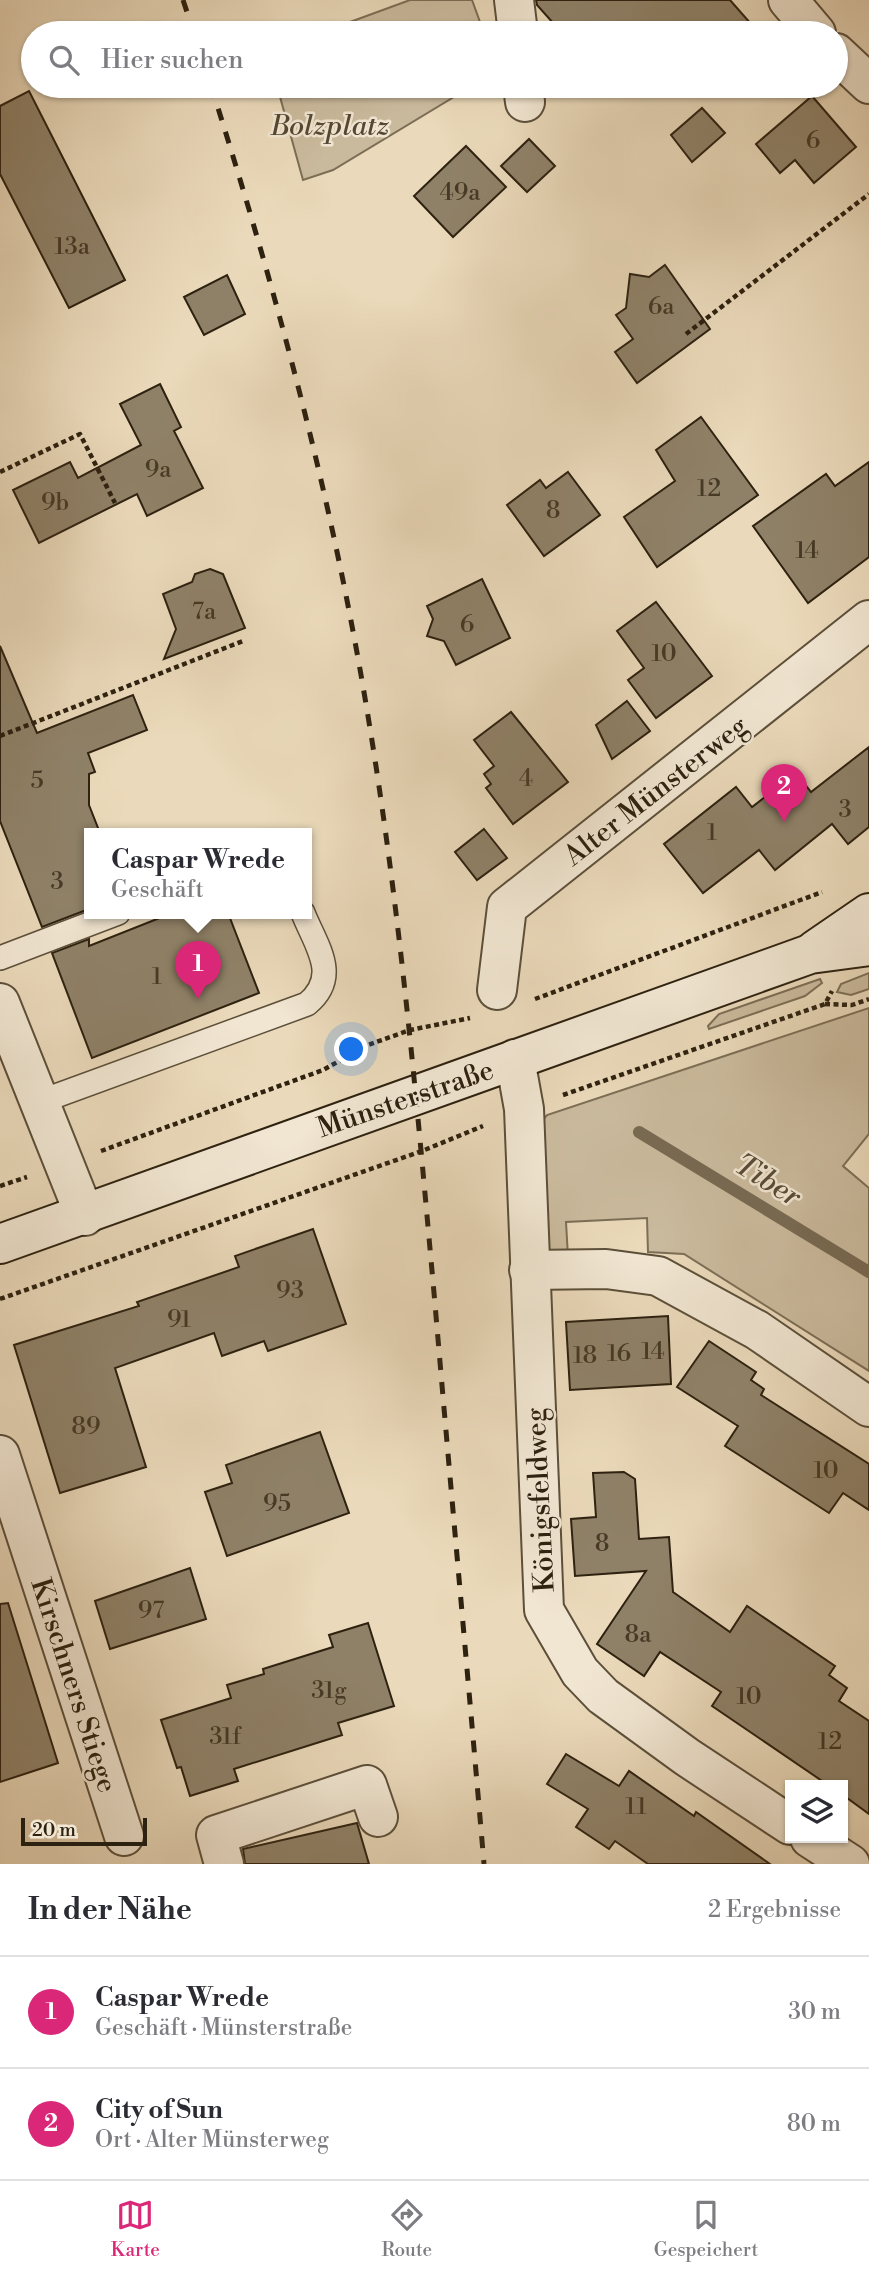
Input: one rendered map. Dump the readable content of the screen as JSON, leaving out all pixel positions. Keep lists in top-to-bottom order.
{
  "streets": {
    "street": [
      "Alter Münsterweg",
      "Münsterstraße",
      "Königsfeldweg",
      "Kirschners Stiege"
    ]
  },
  "crossings": [
    ["Münsterstraße", "Königsfeldweg"]
  ],
  "water": ["Tiber"],
  "parks": ["Bolzplatz"],
  "house_numbers": [
    "6",
    "49a",
    "13a",
    "6a",
    "9a",
    "12",
    "9b",
    "8",
    "14",
    "7a",
    "6",
    "10",
    "4",
    "5",
    "3",
    "1",
    "3",
    "1",
    "93",
    "91",
    "14",
    "16",
    "18",
    "89",
    "10",
    "95",
    "8",
    "97",
    "8a",
    "31g",
    "10",
    "31f",
    "12",
    "11"
  ],
  "scale_bar": "20 m",
  "page": {
    "search": "Hier suchen",
    "pins": ["2", "1"],
    "popup": ["Caspar Wrede", "Geschäft"],
    "scale": "20 m",
    "heading": ["In der Nähe", "2 Ergebnisse"],
    "list": [
      {
        "mark": "1",
        "name": "Caspar Wrede",
        "note": "Geschäft · Münsterstraße",
        "value": "30 m"
      },
      {
        "mark": "2",
        "name": "City of Sun",
        "note": "Ort · Alter Münsterweg",
        "value": "80 m"
      }
    ],
    "nav": ["Karte", "Route", "Gespeichert"]
  }
}
